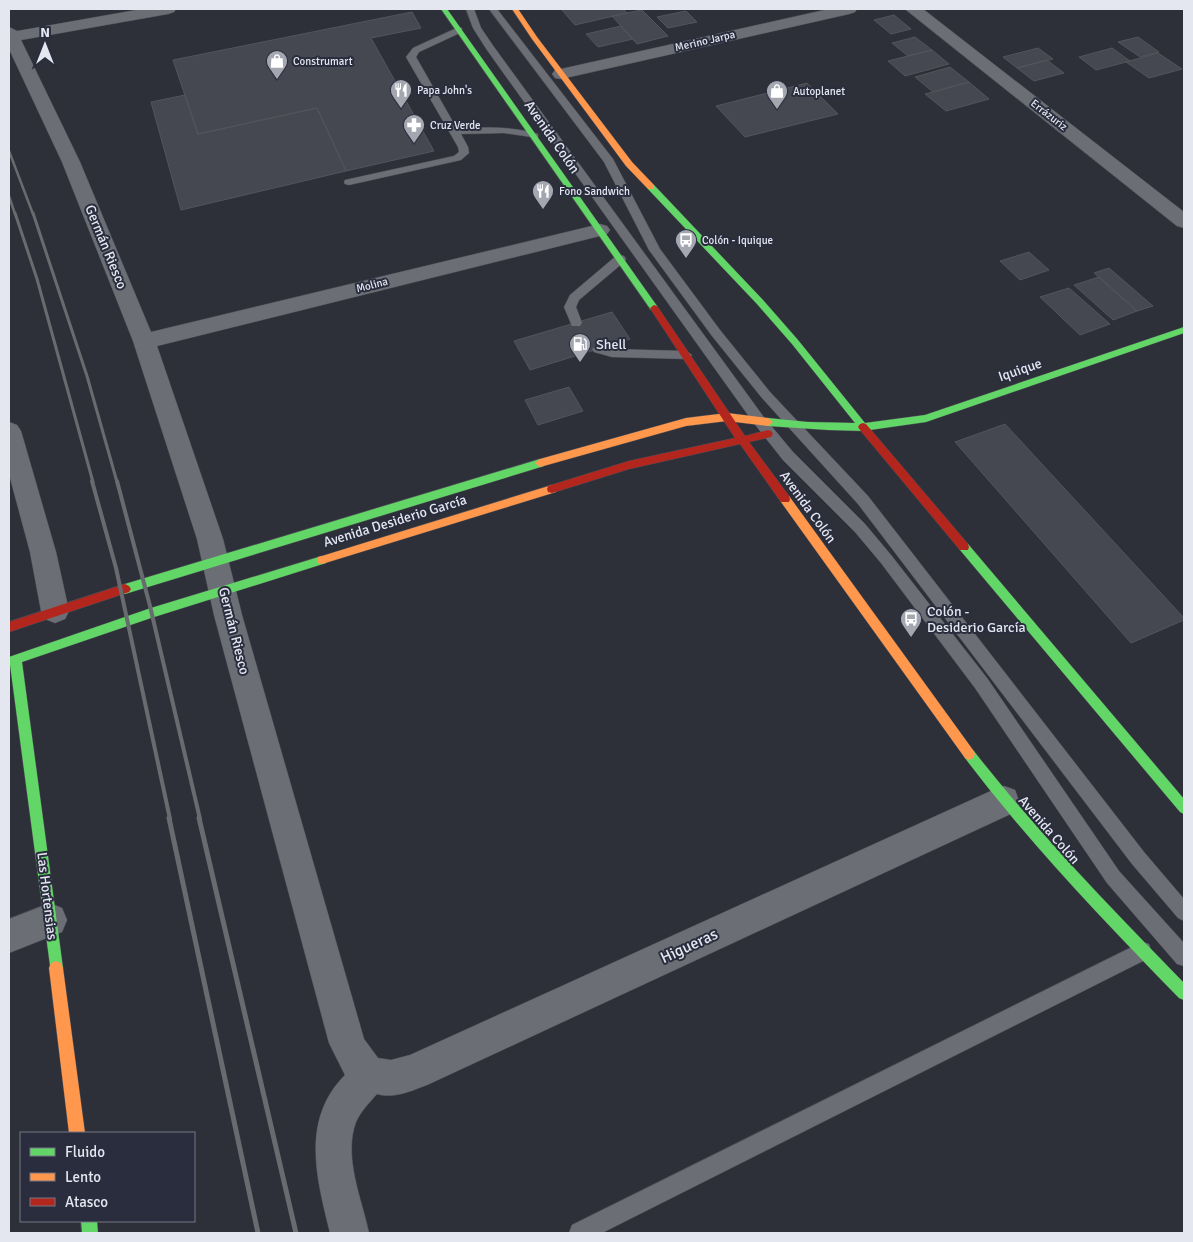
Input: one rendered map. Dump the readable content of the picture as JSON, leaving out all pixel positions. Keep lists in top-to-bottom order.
{
  "streets": {
    "main road": [
      "Avenida Colón",
      "Iquique",
      "Avenida Desiderio García",
      "Las Hortensias"
    ],
    "street": [
      "Merino Jarpa",
      "Errázuriz",
      "Germán Riesco",
      "Molina",
      "Higueras"
    ]
  },
  "crossings": [
    ["Avenida Colón", "Molina"],
    ["Avenida Colón", "Avenida Desiderio García"],
    ["Avenida Colón", "Higueras"],
    ["Germán Riesco", "Molina"],
    ["Germán Riesco", "Avenida Desiderio García"],
    ["Germán Riesco", "Higueras"],
    ["Iquique", "Avenida Desiderio García"],
    ["Avenida Desiderio García", "Las Hortensias"]
  ],
  "places": {
    "shop": ["Construmart", "Autoplanet"],
    "restaurant": ["Papa John's", "Fono Sandwich"],
    "pharmacy": ["Cruz Verde"],
    "bus stop": ["Colón - Iquique", "Colón - Desiderio García"],
    "fuel station": ["Shell"]
  },
  "legend": ["Fluido", "Lento", "Atasco"],
  "north": "top"
}
